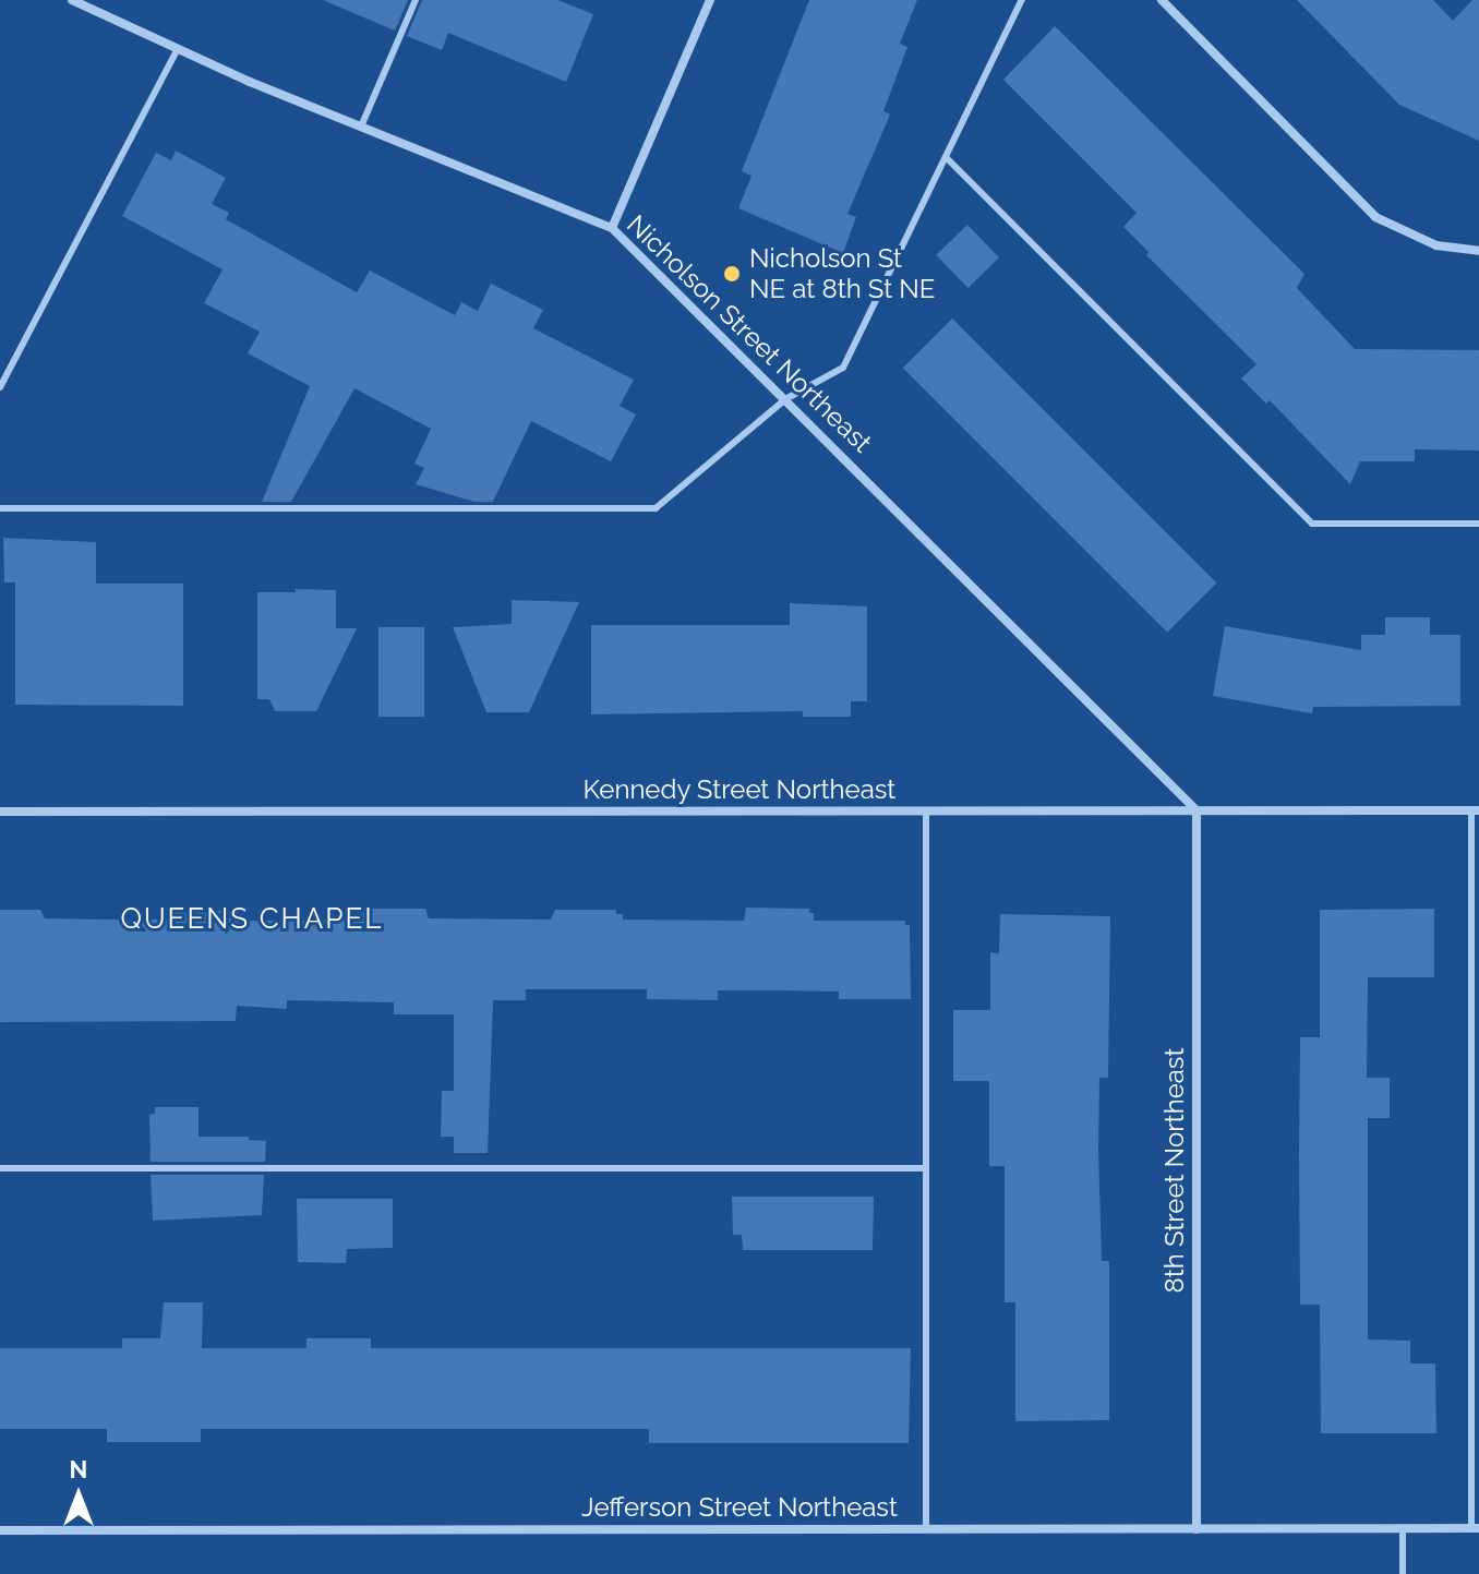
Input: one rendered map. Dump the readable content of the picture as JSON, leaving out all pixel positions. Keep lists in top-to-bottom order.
{
  "streets": {
    "street": [
      "Nicholson Street Northeast",
      "Kennedy Street Northeast",
      "8th Street Northeast",
      "Jefferson Street Northeast"
    ]
  },
  "crossings": [
    ["Nicholson Street Northeast", "Kennedy Street Northeast"],
    ["Nicholson Street Northeast", "8th Street Northeast"],
    ["Kennedy Street Northeast", "8th Street Northeast"],
    ["8th Street Northeast", "Jefferson Street Northeast"]
  ],
  "districts": ["QUEENS CHAPEL"],
  "places": ["Nicholson St NE at 8th St NE"],
  "north": "top"
}
